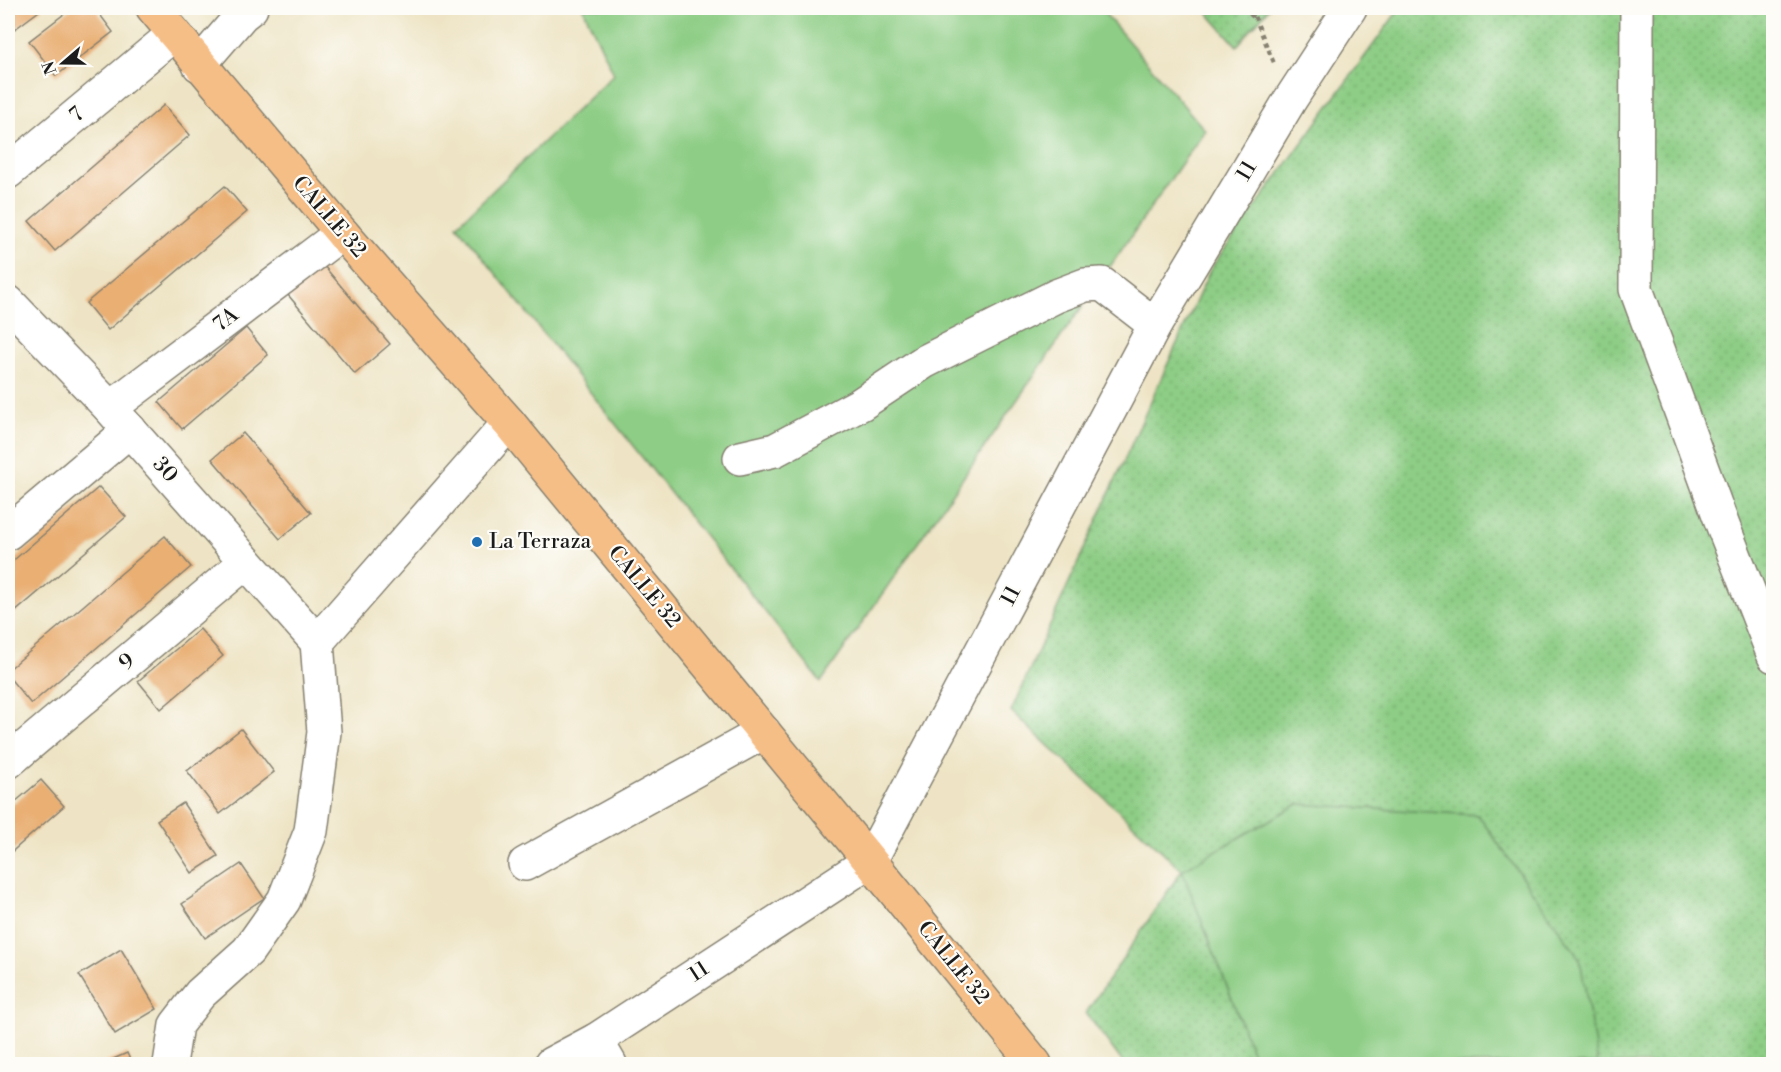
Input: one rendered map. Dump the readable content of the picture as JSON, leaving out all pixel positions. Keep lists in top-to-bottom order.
{
  "streets": {
    "main road": ["CALLE 32"],
    "street": [
      "7",
      "11",
      "7A",
      "30",
      "9"
    ]
  },
  "crossings": [
    ["7", "CALLE 32"],
    ["11", "CALLE 32"],
    ["CALLE 32", "7A"],
    ["7A", "30"],
    ["30", "9"]
  ],
  "places": ["La Terraza"],
  "north": "left"
}
